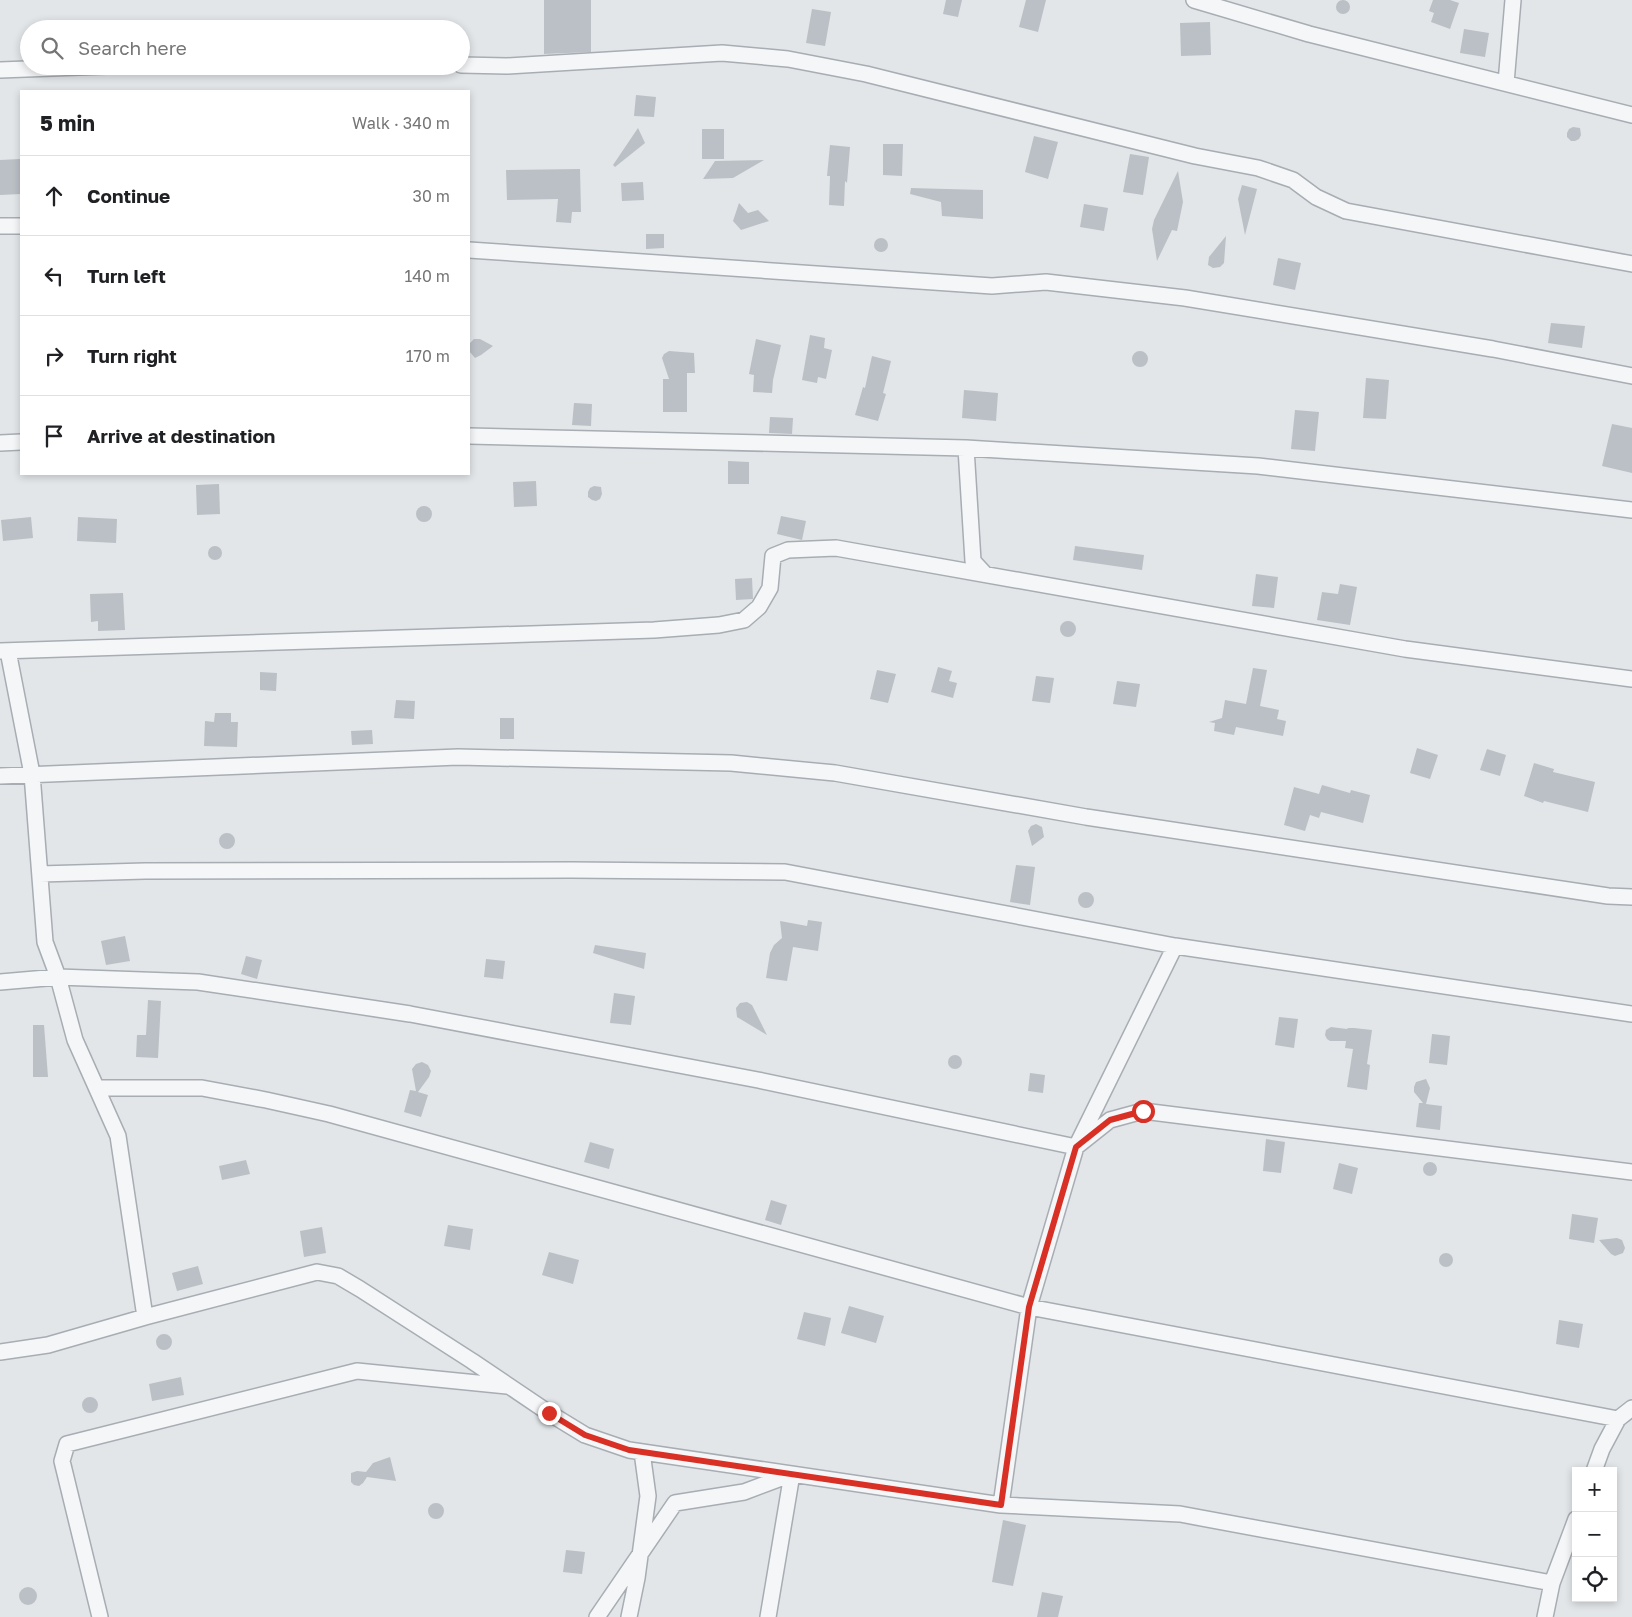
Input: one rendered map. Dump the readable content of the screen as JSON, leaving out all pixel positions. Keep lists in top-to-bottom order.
{
  "page": {
    "search": "Search here",
    "heading": ["5 min", "Walk · 340 m"],
    "list": [
      ["Continue", "30 m"],
      ["Turn left", "140 m"],
      ["Turn right", "170 m"],
      "Arrive at destination"
    ],
    "map_buttons": ["+", "−"]
  }
}
